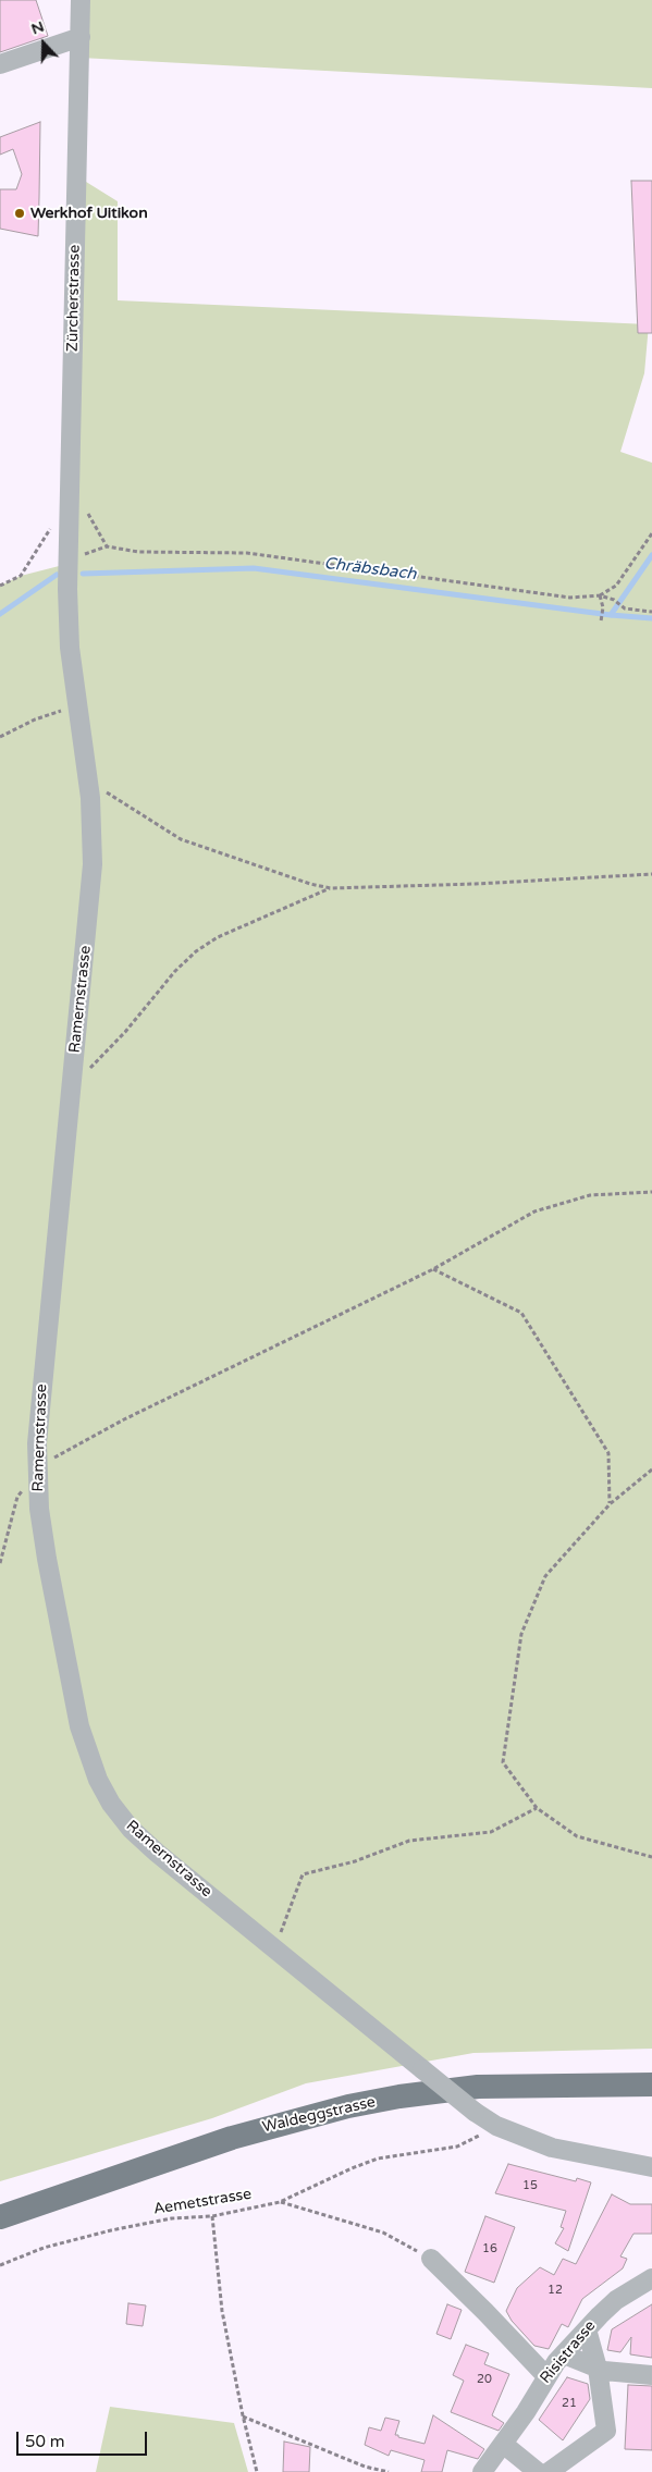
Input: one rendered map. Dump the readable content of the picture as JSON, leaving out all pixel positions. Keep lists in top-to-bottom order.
{
  "streets": {
    "main road": ["Waldeggstrasse"],
    "street": ["Zürcherstrasse", "Ramernstrasse", "Risistrasse"],
    "path": ["Aemetstrasse"]
  },
  "crossings": [
    ["Zürcherstrasse", "Ramernstrasse"],
    ["Ramernstrasse", "Aemetstrasse"]
  ],
  "water": ["Chräbsbach"],
  "places": ["Werkhof Uitikon"],
  "house_numbers": [
    "15",
    "16",
    "12",
    "20",
    "21"
  ],
  "scale_bar": "50 m",
  "north": "top"
}
